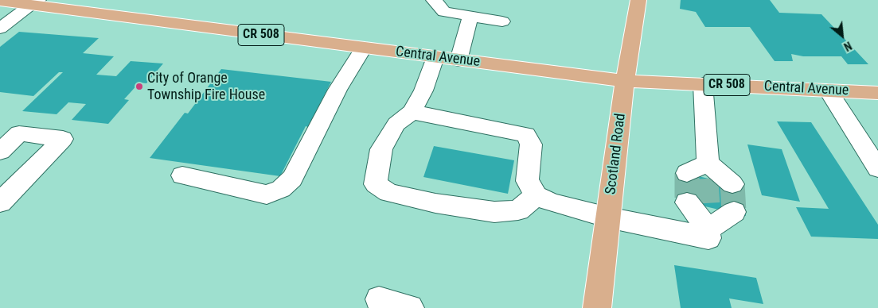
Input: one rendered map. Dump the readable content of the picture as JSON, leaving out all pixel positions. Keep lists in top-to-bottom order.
{
  "streets": {
    "main road": ["CR 508", "Central Avenue", "Scotland Road"]
  },
  "crossings": [
    ["Central Avenue", "Scotland Road"]
  ],
  "places": ["City of Orange Township Fire House"],
  "north": "bottom right"
}
